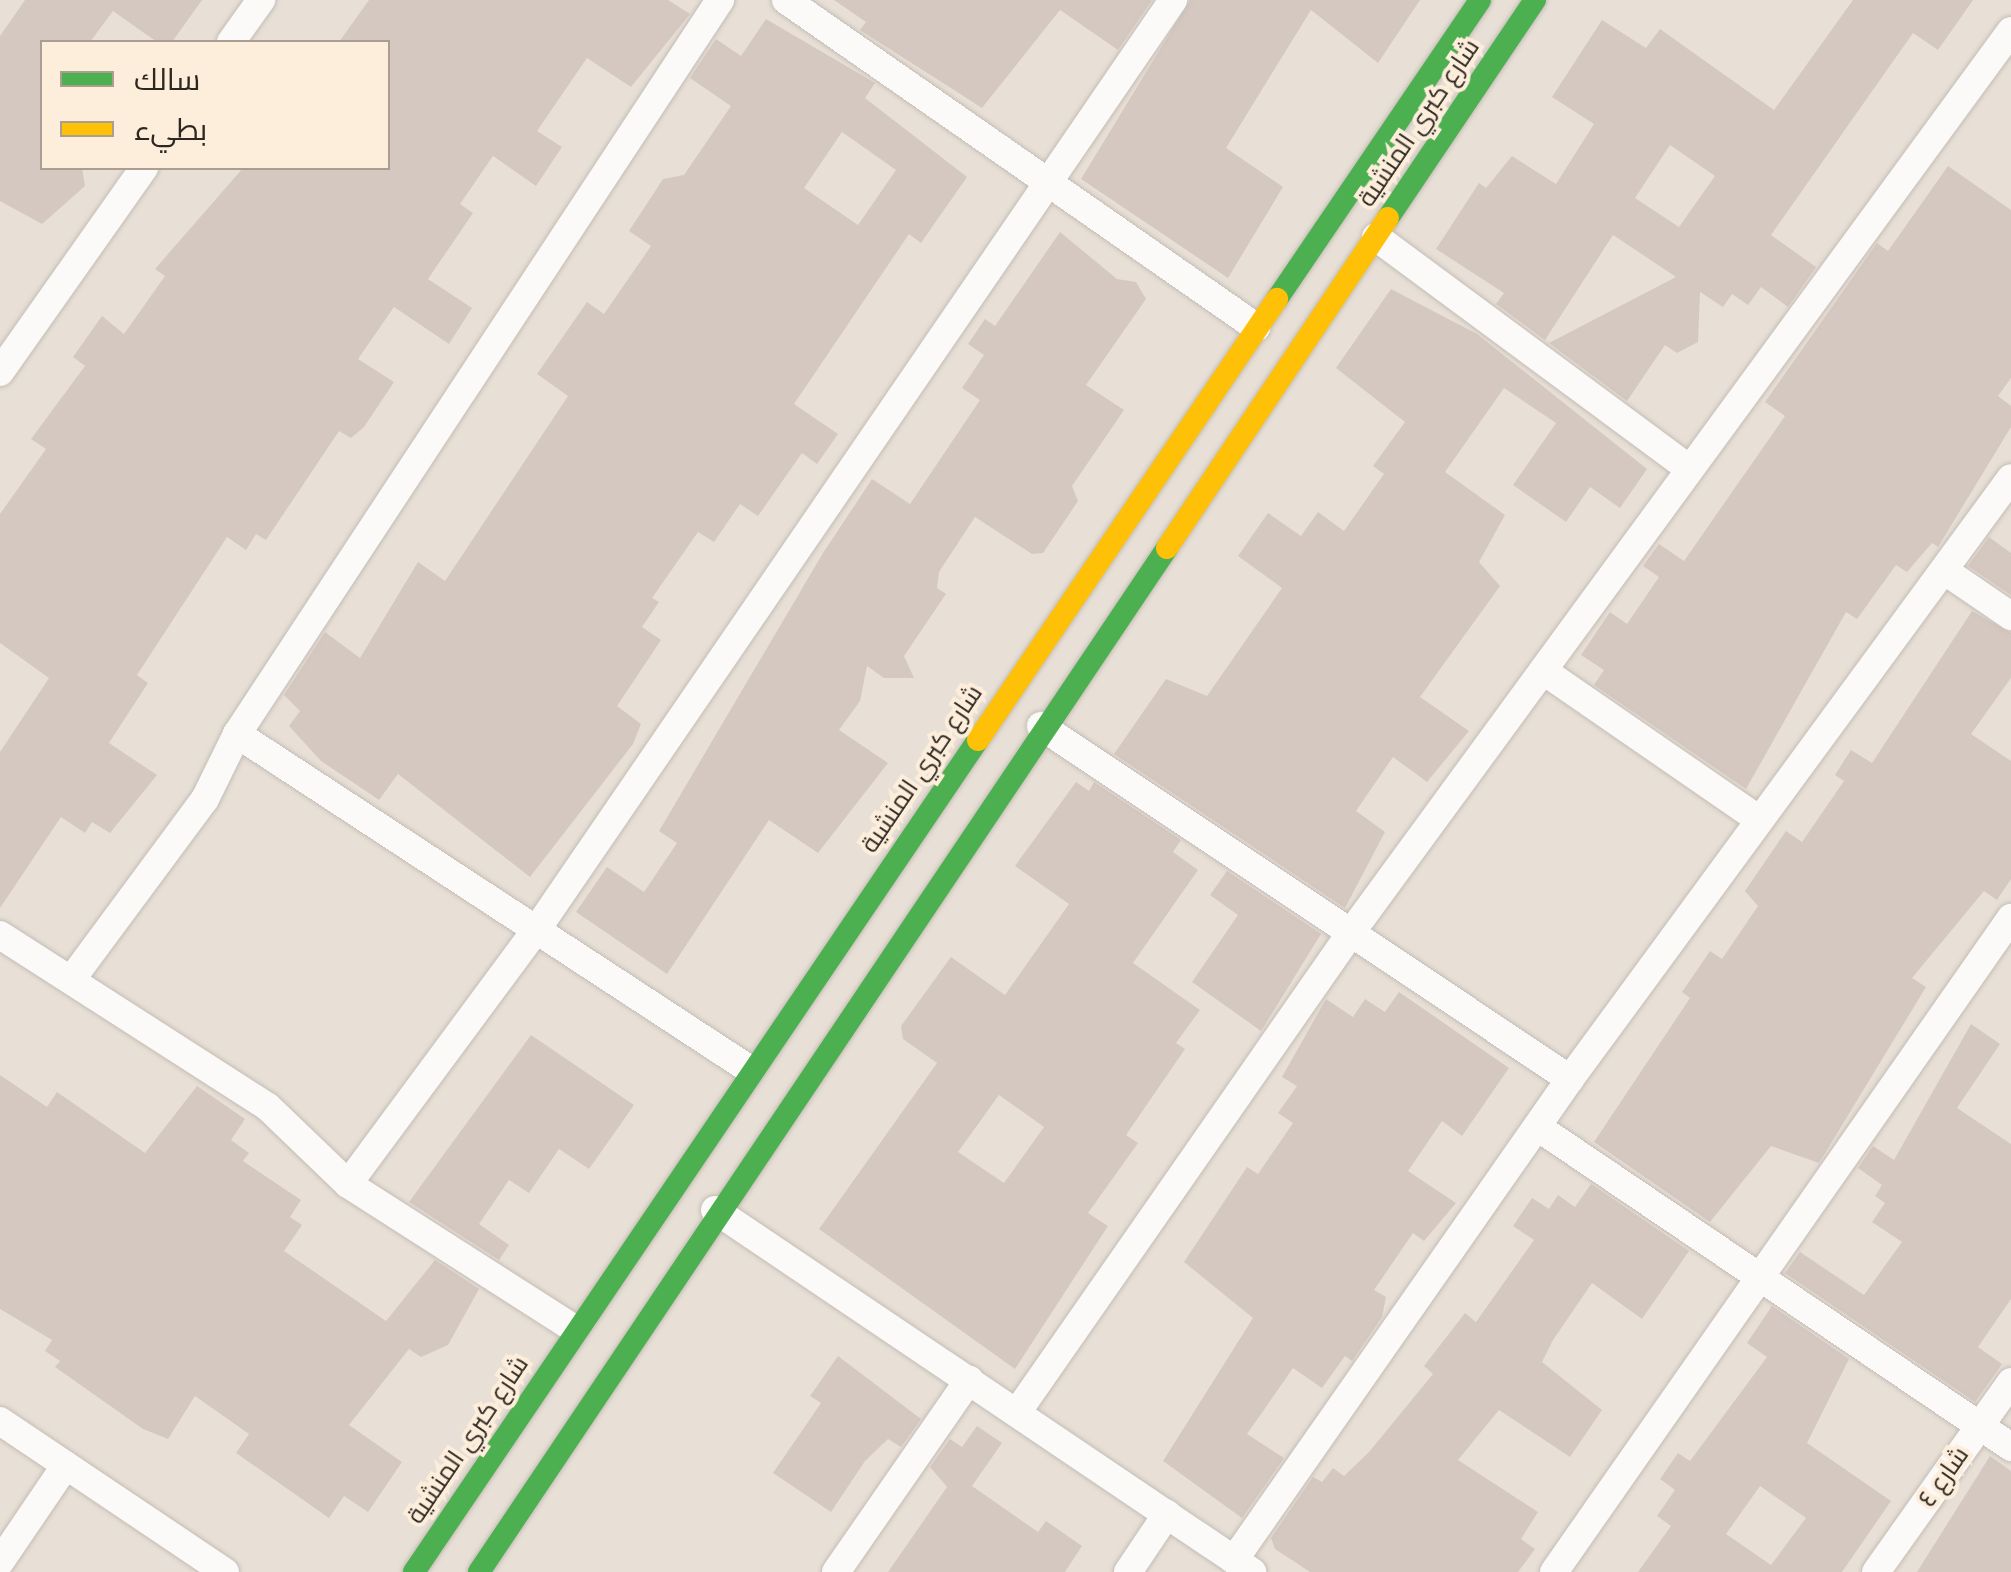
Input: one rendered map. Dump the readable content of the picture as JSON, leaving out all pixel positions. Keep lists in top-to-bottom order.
{
  "streets": {
    "main road": ["شارع كبري المنشية"],
    "street": ["شارع ٤"]
  },
  "legend": ["سالك", "بطيء"]
}
